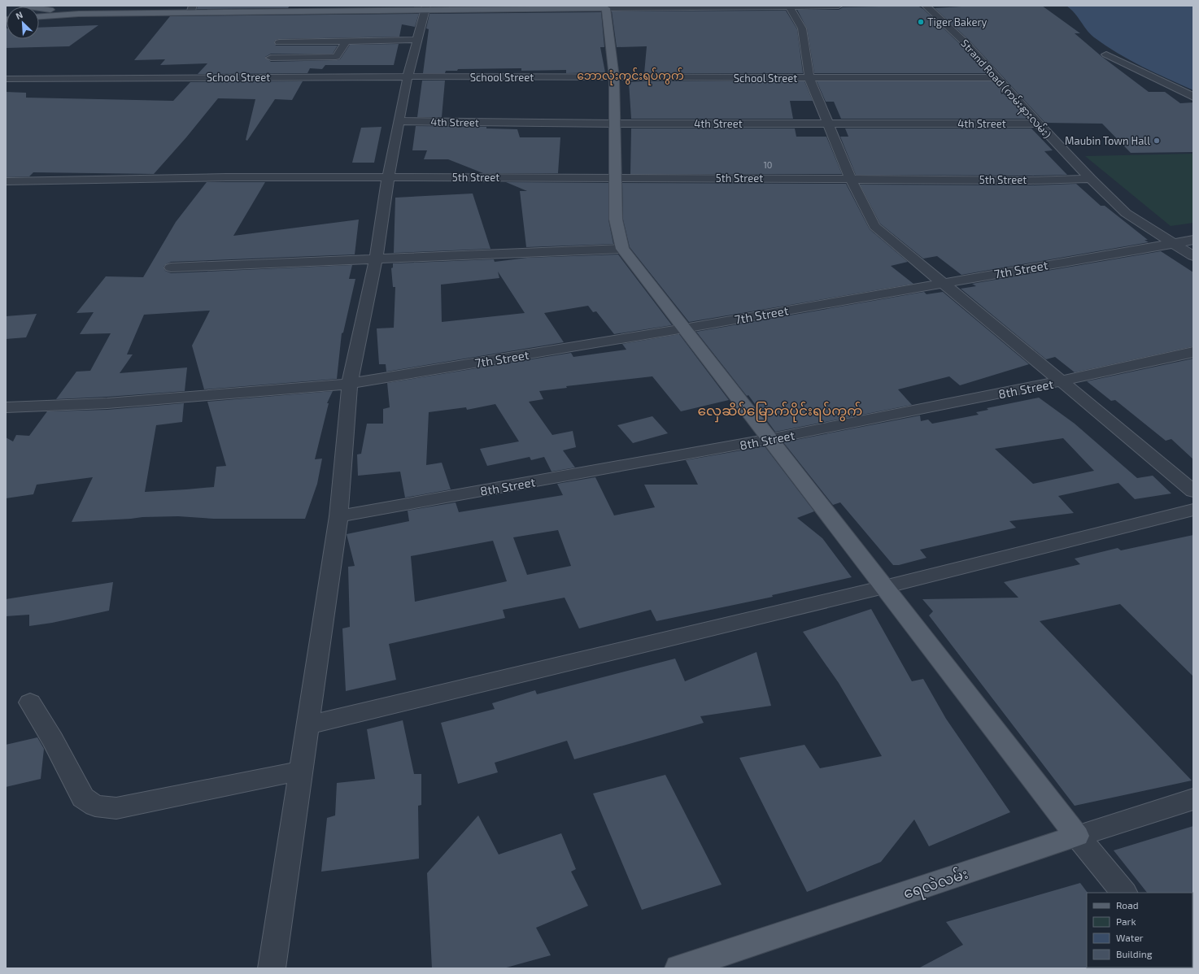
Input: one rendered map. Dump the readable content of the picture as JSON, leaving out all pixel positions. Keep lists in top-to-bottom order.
{
  "streets": {
    "main road": ["ရေလဲလမ်း"],
    "street": [
      "School Street",
      "Strand Road (ကမ်းနားလမ်း)",
      "4th Street",
      "5th Street",
      "7th Street",
      "8th Street"
    ]
  },
  "crossings": [
    ["School Street", "Strand Road (ကမ်းနားလမ်း)"],
    ["Strand Road (ကမ်းနားလမ်း)", "4th Street"],
    ["Strand Road (ကမ်းနားလမ်း)", "5th Street"],
    ["Strand Road (ကမ်းနားလမ်း)", "7th Street"]
  ],
  "districts": ["ဘောလုံးကွင်းရပ်ကွက်", "လှေဆိပ်မြောက်ပိုင်းရပ်ကွက်"],
  "places": ["Tiger Bakery", "Maubin Town Hall"],
  "house_numbers": ["10"],
  "legend": [
    "Road",
    "Park",
    "Water",
    "Building"
  ],
  "north": "top left"
}
